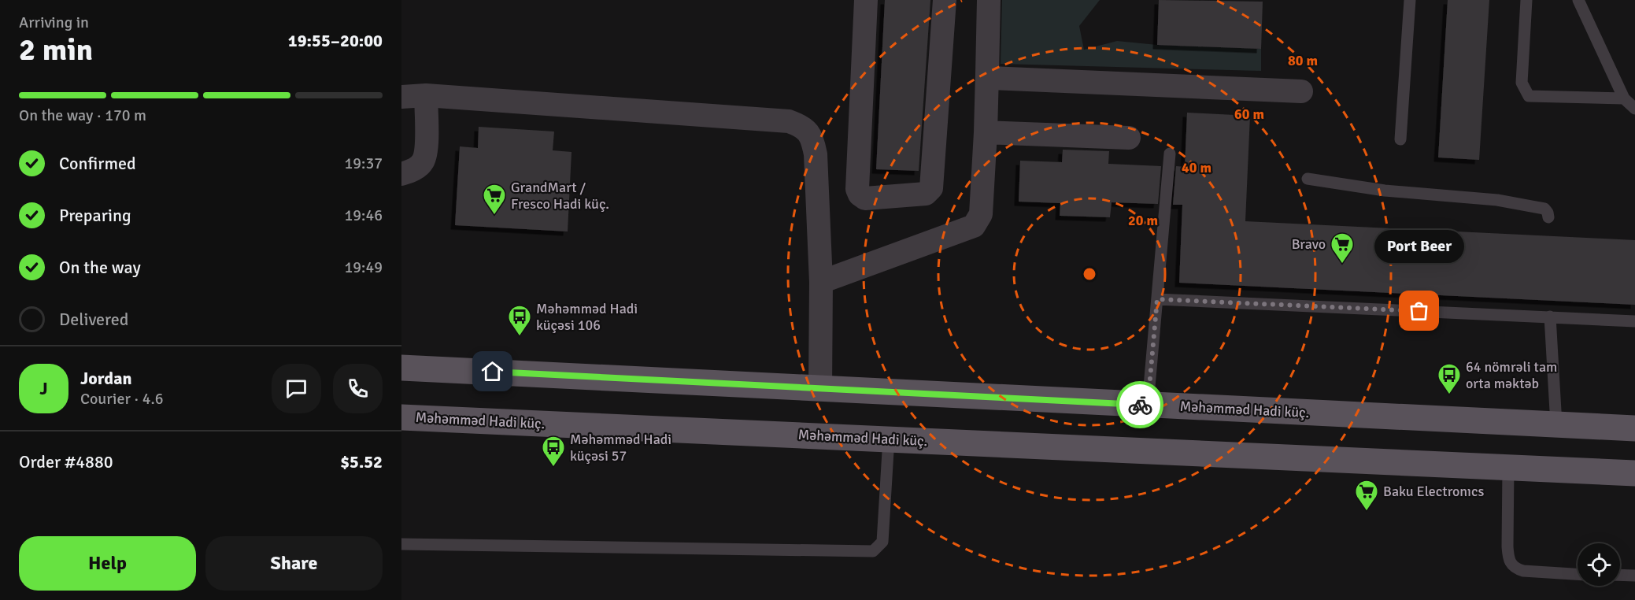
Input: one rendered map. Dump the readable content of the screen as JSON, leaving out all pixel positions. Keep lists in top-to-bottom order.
{
  "streets": {
    "main road": ["Məhəmməd Hadi küç."]
  },
  "places": {
    "supermarket": ["GrandMart / Fresco Hadi küç.", "Bravo", "Baku Electronıcs"],
    "other": ["Port Beer"],
    "bus stop": ["Məhəmməd Hadi küçəsi 106", "64 nömrəli tam orta məktəb", "Məhəmməd Hadi küçəsi 57"]
  },
  "page": {
    "heading": ["2 min", "Arriving in", "19:55–20:00"],
    "panel": [
      "Jordan",
      "Courier · 4.6",
      "Order #4880",
      "$5.52"
    ],
    "bar": "On the way · 170 m",
    "list": [
      ["Confirmed", "19:37"],
      ["Preparing", "19:46"],
      ["On the way", "19:49"],
      "Delivered"
    ],
    "bubble": "Port Beer",
    "round": "J",
    "buttons": ["Help", "Share"]
  },
  "rings": [
    "80 m",
    "60 m",
    "40 m",
    "20 m"
  ]
}
